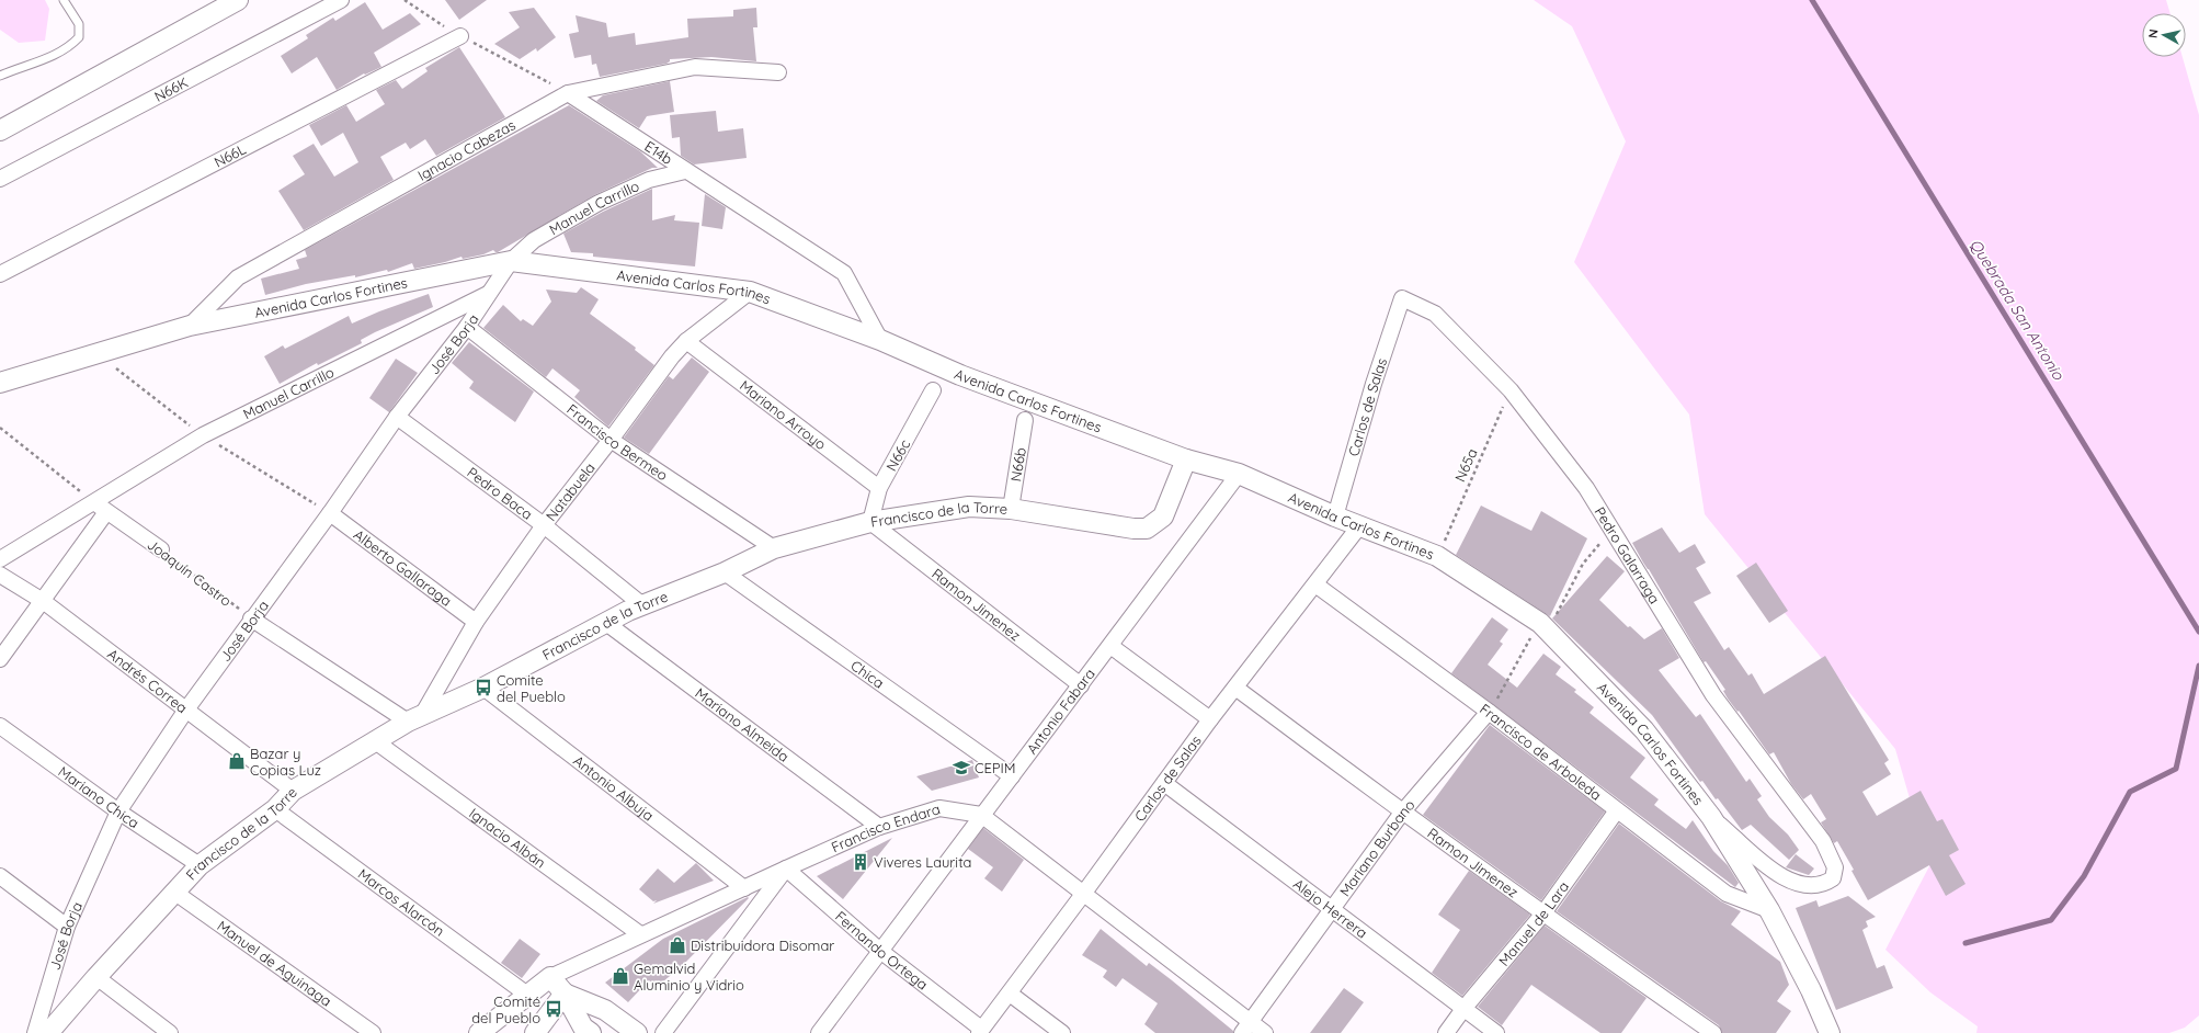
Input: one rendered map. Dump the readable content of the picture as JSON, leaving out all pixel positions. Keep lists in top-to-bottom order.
{
  "streets": {
    "street": [
      "N66K",
      "Ignacio Cabezas",
      "E14b",
      "N66L",
      "Manuel Carrillo",
      "Avenida Carlos Fortines",
      "José Borja",
      "Carlos de Salas",
      "Mariano Arroyo",
      "Francisco Bermeo",
      "N66c",
      "N66b",
      "Pedro Baca",
      "Natabuela",
      "Francisco de la Torre",
      "Pedro Galarraga",
      "Alberto Gallaraga",
      "Joaquín Castro",
      "Ramon Jimenez",
      "Chica",
      "Andrés Correa",
      "Antonio Fabara",
      "Mariano Almeida",
      "Francisco de Arboleda",
      "Antonio Albuja",
      "Mariano Chica",
      "Francisco Endara",
      "Ignacio Albán",
      "Mariano Burbano",
      "Marcos Alarcón",
      "Alejo Herrera",
      "Manuel de Lara",
      "Fernando Ortega",
      "Manuel de Aguinaga"
    ],
    "path": ["N65a"]
  },
  "crossings": [
    ["Ignacio Cabezas", "E14b"],
    ["Ignacio Cabezas", "Avenida Carlos Fortines"],
    ["E14b", "Manuel Carrillo"],
    ["E14b", "Avenida Carlos Fortines"],
    ["Manuel Carrillo", "Avenida Carlos Fortines"],
    ["Manuel Carrillo", "José Borja"],
    ["Manuel Carrillo", "Joaquín Castro"],
    ["Avenida Carlos Fortines", "José Borja"],
    ["Avenida Carlos Fortines", "Carlos de Salas"],
    ["Avenida Carlos Fortines", "Natabuela"],
    ["Avenida Carlos Fortines", "Francisco de la Torre"],
    ["Avenida Carlos Fortines", "Pedro Galarraga"],
    ["Avenida Carlos Fortines", "Antonio Fabara"],
    ["Avenida Carlos Fortines", "Francisco de Arboleda"],
    ["José Borja", "Francisco Bermeo"],
    ["José Borja", "Pedro Baca"],
    ["José Borja", "Alberto Gallaraga"],
    ["José Borja", "Joaquín Castro"],
    ["José Borja", "Andrés Correa"],
    ["José Borja", "Mariano Chica"],
    ["Carlos de Salas", "Pedro Galarraga"],
    ["Carlos de Salas", "Ramon Jimenez"],
    ["Carlos de Salas", "Francisco de Arboleda"],
    ["Carlos de Salas", "Francisco Endara"],
    ["Carlos de Salas", "Alejo Herrera"],
    ["Carlos de Salas", "Fernando Ortega"],
    ["Mariano Arroyo", "N66c"],
    ["Mariano Arroyo", "Natabuela"],
    ["Francisco Bermeo", "Natabuela"],
    ["Francisco Bermeo", "Francisco de la Torre"],
    ["N66c", "Francisco de la Torre"],
    ["N66c", "Ramon Jimenez"],
    ["N66b", "Francisco de la Torre"],
    ["Pedro Baca", "Natabuela"],
    ["Pedro Baca", "Francisco de la Torre"],
    ["Natabuela", "Francisco de la Torre"],
    ["Natabuela", "Alberto Gallaraga"],
    ["Francisco de la Torre", "Ramon Jimenez"],
    ["Francisco de la Torre", "Chica"],
    ["Francisco de la Torre", "Andrés Correa"],
    ["Francisco de la Torre", "Mariano Almeida"],
    ["Francisco de la Torre", "Antonio Albuja"],
    ["Francisco de la Torre", "Mariano Chica"],
    ["Francisco de la Torre", "Ignacio Albán"],
    ["Francisco de la Torre", "Marcos Alarcón"],
    ["Francisco de la Torre", "Manuel de Aguinaga"],
    ["Ramon Jimenez", "Antonio Fabara"],
    ["Ramon Jimenez", "Mariano Burbano"],
    ["Ramon Jimenez", "Manuel de Lara"],
    ["Chica", "Antonio Fabara"],
    ["Antonio Fabara", "Francisco Endara"],
    ["Antonio Fabara", "Fernando Ortega"],
    ["Mariano Almeida", "Francisco Endara"],
    ["Francisco de Arboleda", "Mariano Burbano"],
    ["Francisco de Arboleda", "Manuel de Lara"],
    ["Antonio Albuja", "Francisco Endara"],
    ["Francisco Endara", "Ignacio Albán"],
    ["Francisco Endara", "Mariano Burbano"],
    ["Francisco Endara", "Marcos Alarcón"],
    ["Francisco Endara", "Fernando Ortega"],
    ["Mariano Burbano", "Alejo Herrera"],
    ["Alejo Herrera", "Manuel de Lara"]
  ],
  "water": ["Quebrada San Antonio"],
  "places": {
    "bus stop": ["Comite del Pueblo", "Comité del Pueblo"],
    "shop": ["Bazar y Copias Luz", "Distribuidora Disomar", "Gemalvid Aluminio y Vidrio"],
    "school or university": ["CEPIM"],
    "building": ["Viveres Laurita"]
  },
  "north": "left"
}
